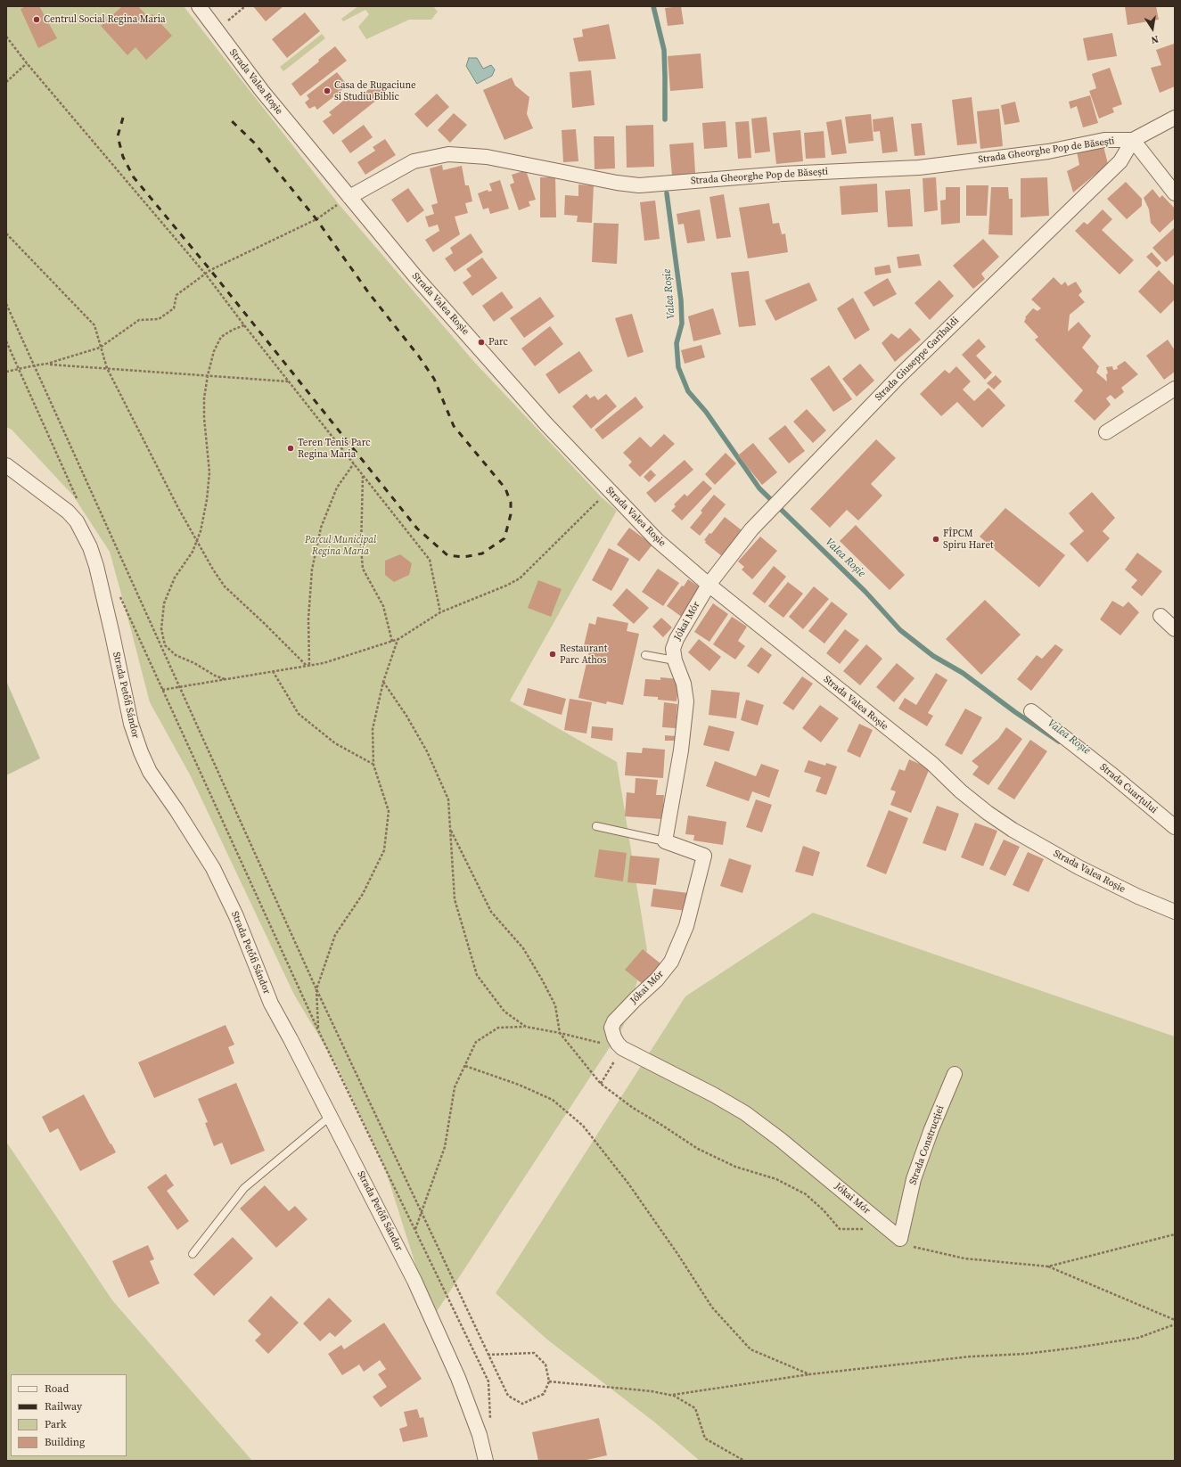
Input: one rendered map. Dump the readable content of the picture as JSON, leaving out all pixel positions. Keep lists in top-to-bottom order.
{
  "streets": {
    "street": [
      "Strada Valea Roșie",
      "Strada Gheorghe Pop de Băsești",
      "Strada Giuseppe Garibaldi",
      "Jókai Mór",
      "Strada Petőfi Sándor",
      "Strada Cuarțului",
      "Strada Construcției"
    ]
  },
  "crossings": [
    ["Strada Valea Roșie", "Strada Gheorghe Pop de Băsești"],
    ["Strada Valea Roșie", "Strada Giuseppe Garibaldi"],
    ["Strada Valea Roșie", "Jókai Mór"],
    ["Strada Gheorghe Pop de Băsești", "Strada Giuseppe Garibaldi"],
    ["Strada Giuseppe Garibaldi", "Jókai Mór"],
    ["Jókai Mór", "Strada Construcției"]
  ],
  "water": ["Valea Roșie"],
  "parks": ["Parcul Municipal Regina Maria"],
  "places": [
    "Centrul Social Regina Maria",
    "Casa de Rugaciune si Studiu Biblic",
    "Parc",
    "Teren Tenis Parc Regina Maria",
    "FÎPCM Spiru Haret",
    "Restaurant Parc Athos"
  ],
  "legend": [
    "Road",
    "Railway",
    "Park",
    "Building"
  ],
  "north": "bottom"
}
